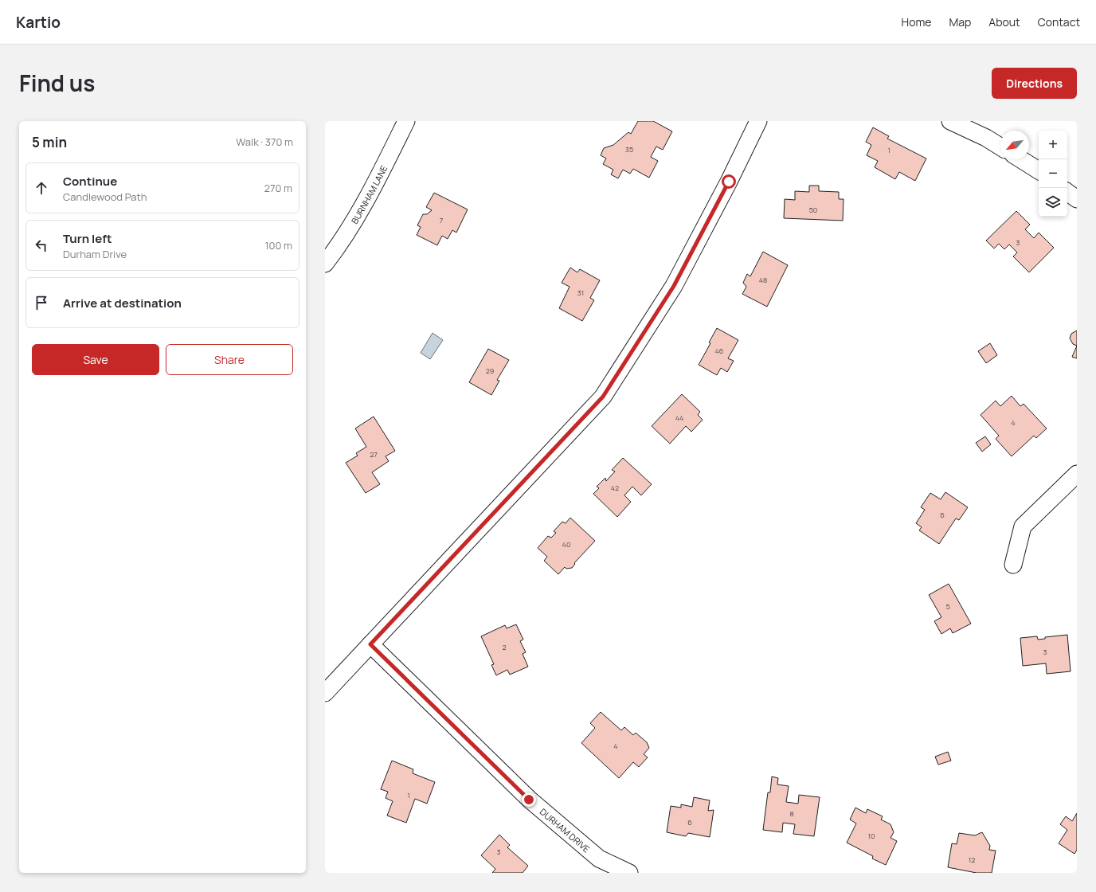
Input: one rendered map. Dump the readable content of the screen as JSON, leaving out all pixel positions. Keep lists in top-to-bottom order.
{
  "streets": {
    "street": ["BURNHAM LANE", "DURHAM DRIVE"]
  },
  "house_numbers": [
    "35",
    "1",
    "50",
    "7",
    "3",
    "48",
    "31",
    "46",
    "29",
    "44",
    "4",
    "27",
    "42",
    "6",
    "40",
    "5",
    "2",
    "3",
    "4",
    "1",
    "8",
    "6",
    "10",
    "3",
    "12"
  ],
  "north": "bottom left",
  "page": {
    "header": "Kartio",
    "nav": [
      "Home",
      "Map",
      "About",
      "Contact"
    ],
    "title": "Find us",
    "buttons": [
      "Directions",
      ["Save", "Share"]
    ],
    "heading": ["5 min", "Walk · 370 m"],
    "map_buttons": ["+", "−"],
    "list": [
      ["Continue", "Candlewood Path", "270 m"],
      ["Turn left", "Durham Drive", "100 m"],
      "Arrive at destination"
    ]
  }
}
